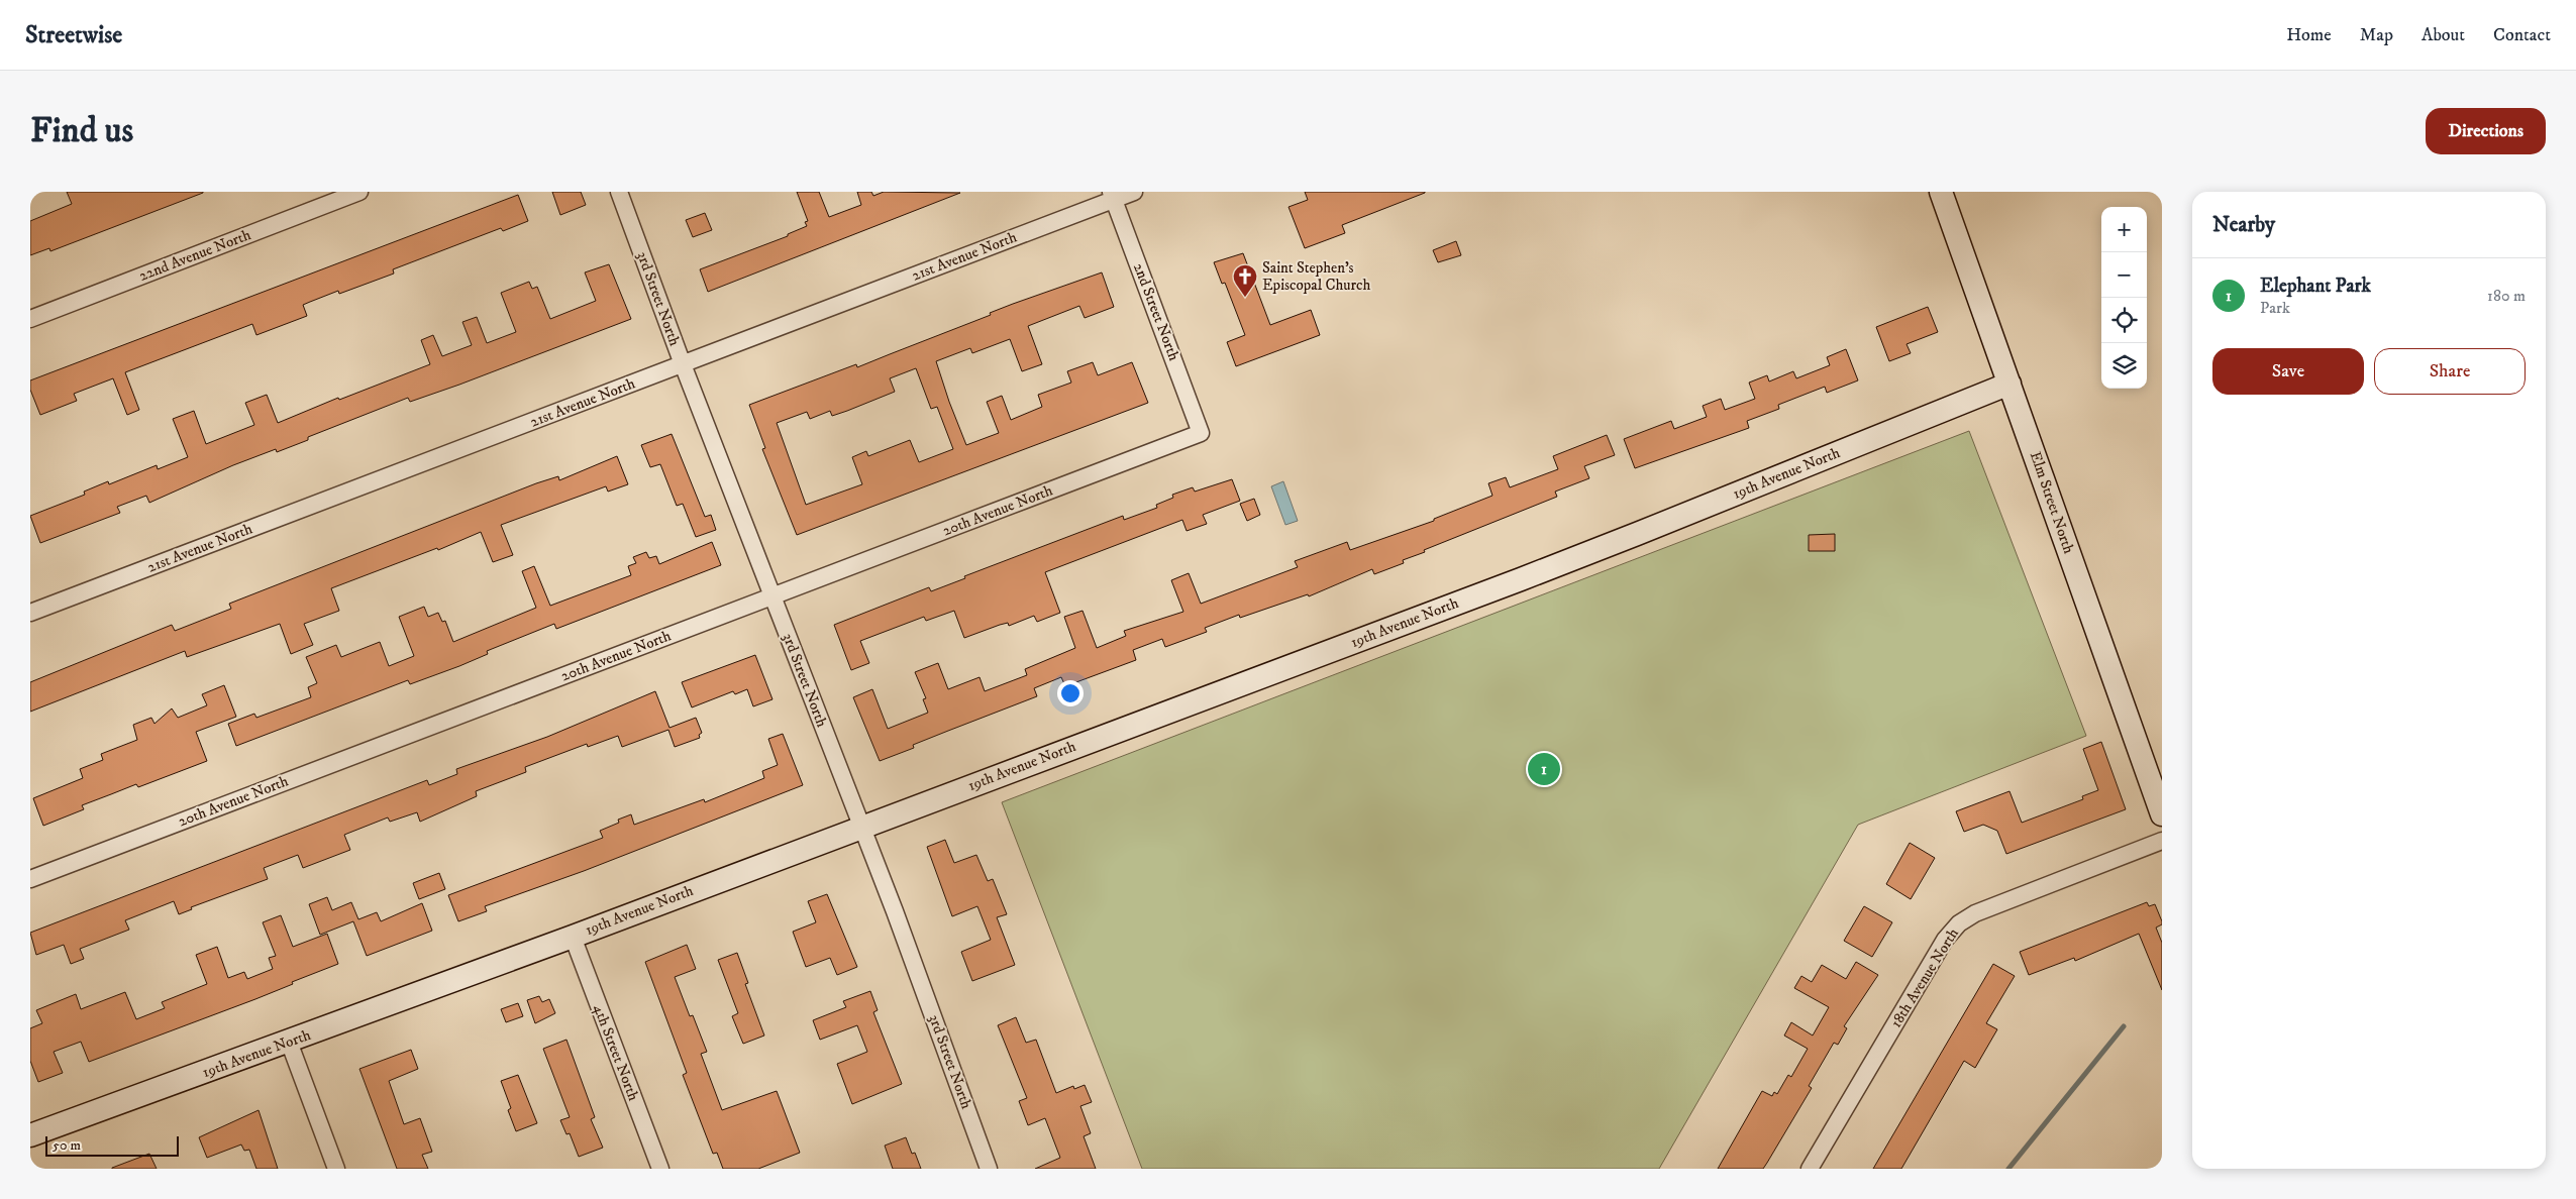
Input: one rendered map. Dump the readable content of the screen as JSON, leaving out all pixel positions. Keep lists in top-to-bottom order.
{
  "streets": {
    "street": [
      "22nd Avenue North",
      "21st Avenue North",
      "3rd Street North",
      "2nd Street North",
      "19th Avenue North",
      "Elm Street North",
      "20th Avenue North",
      "18th Avenue North",
      "4th Street North"
    ]
  },
  "crossings": [
    ["21st Avenue North", "3rd Street North"],
    ["21st Avenue North", "2nd Street North"],
    ["3rd Street North", "19th Avenue North"],
    ["3rd Street North", "20th Avenue North"],
    ["2nd Street North", "20th Avenue North"],
    ["19th Avenue North", "Elm Street North"],
    ["19th Avenue North", "4th Street North"]
  ],
  "places": {
    "church": ["Saint Stephen's Episcopal Church"]
  },
  "scale_bar": "50 m",
  "page": {
    "header": "Streetwise",
    "nav": [
      "Home",
      "Map",
      "About",
      "Contact"
    ],
    "buttons": [
      "Directions",
      ["Save", "Share"]
    ],
    "title": "Find us",
    "heading": "Nearby",
    "map_buttons": ["+", "−"],
    "list": [
      {
        "mark": "1",
        "name": "Elephant Park",
        "note": "Park",
        "value": "180 m"
      }
    ],
    "pins": "1",
    "scale": "50 m"
  }
}
